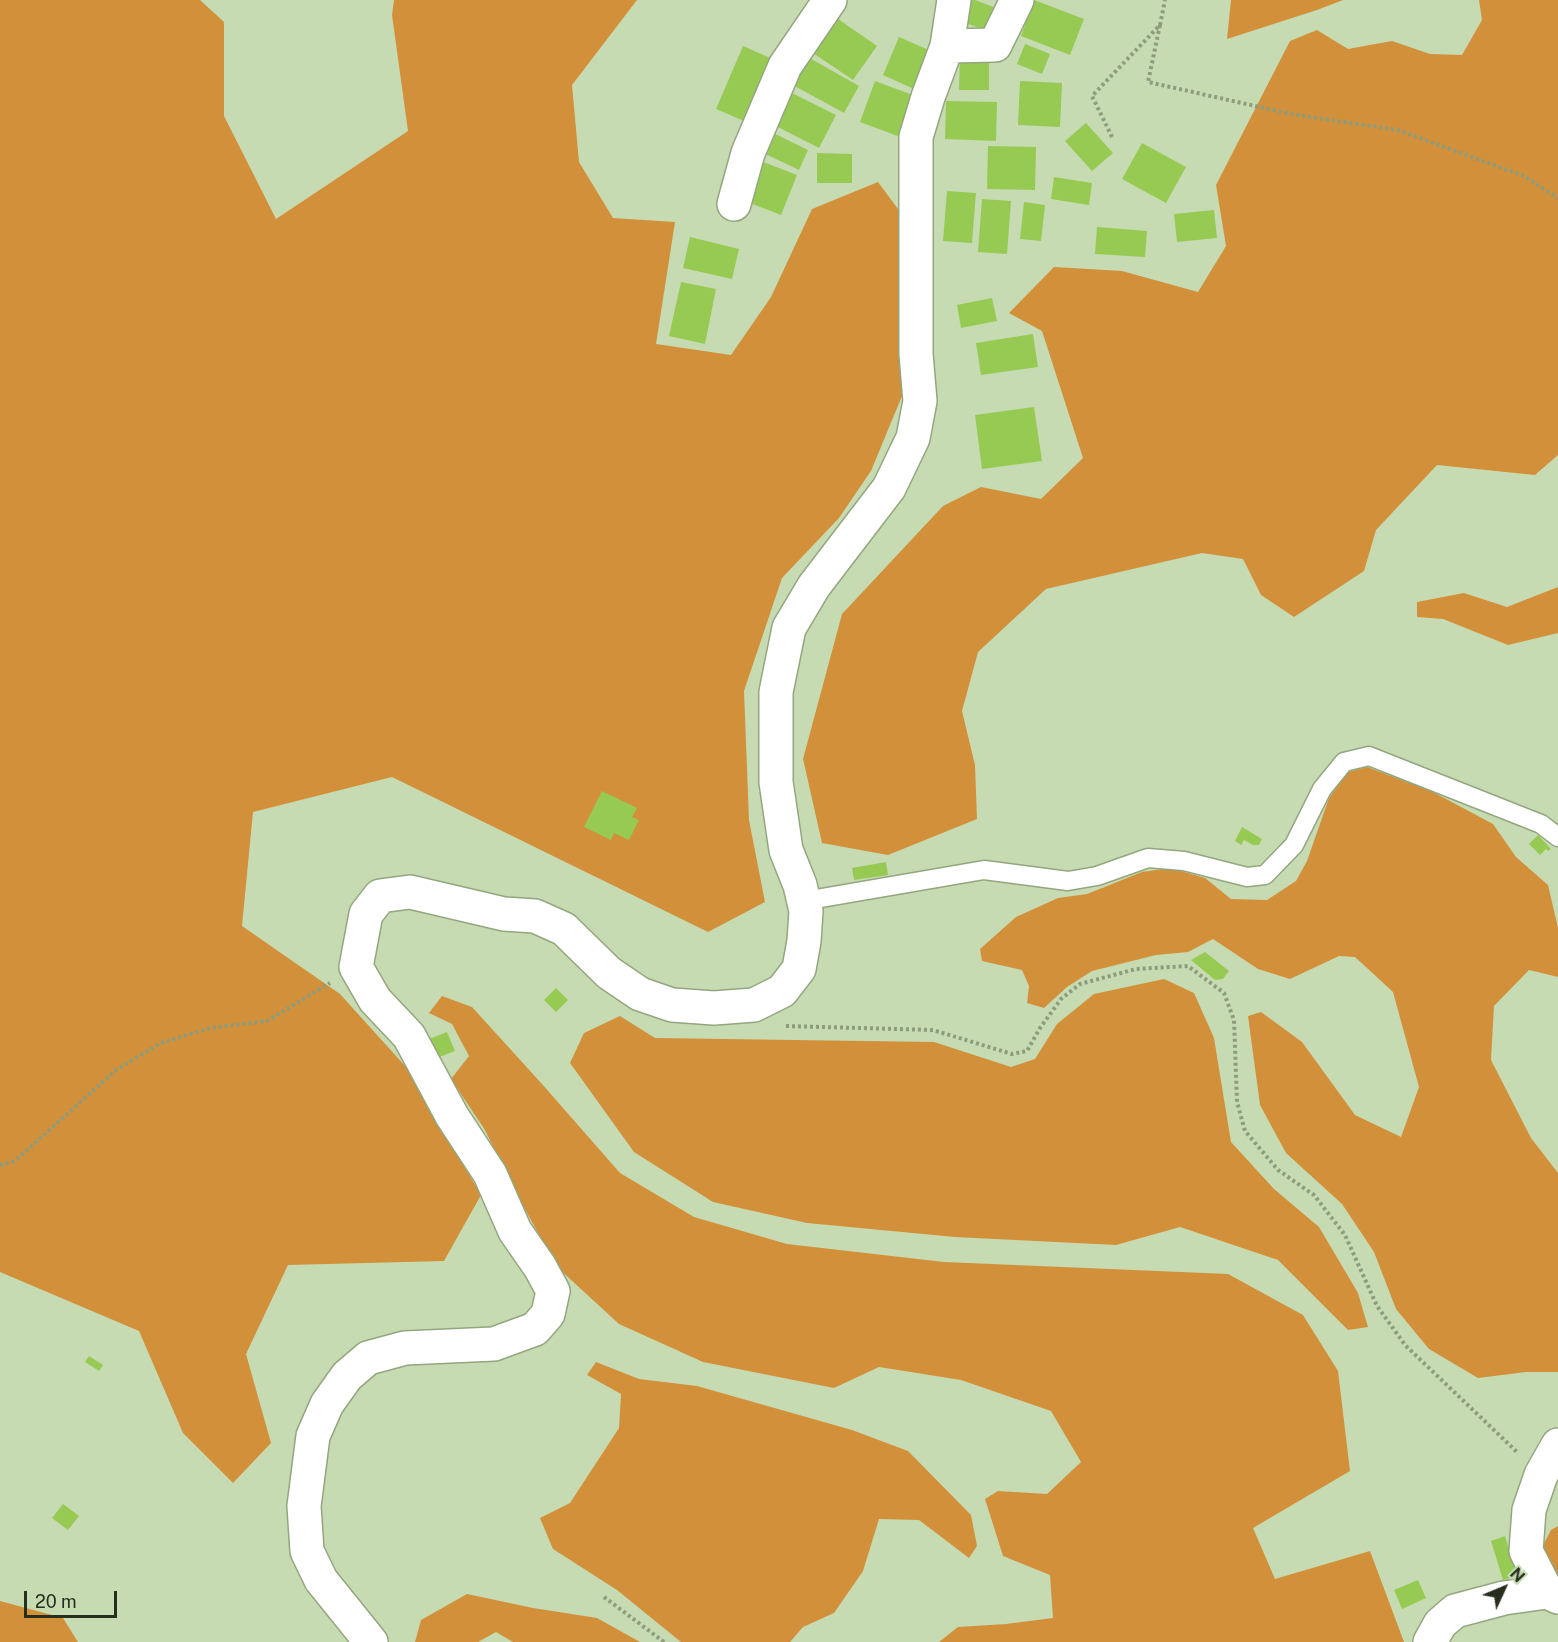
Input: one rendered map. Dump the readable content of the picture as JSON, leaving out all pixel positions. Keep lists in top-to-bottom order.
{
  "scale_bar": "20 m",
  "north": "top right"
}
